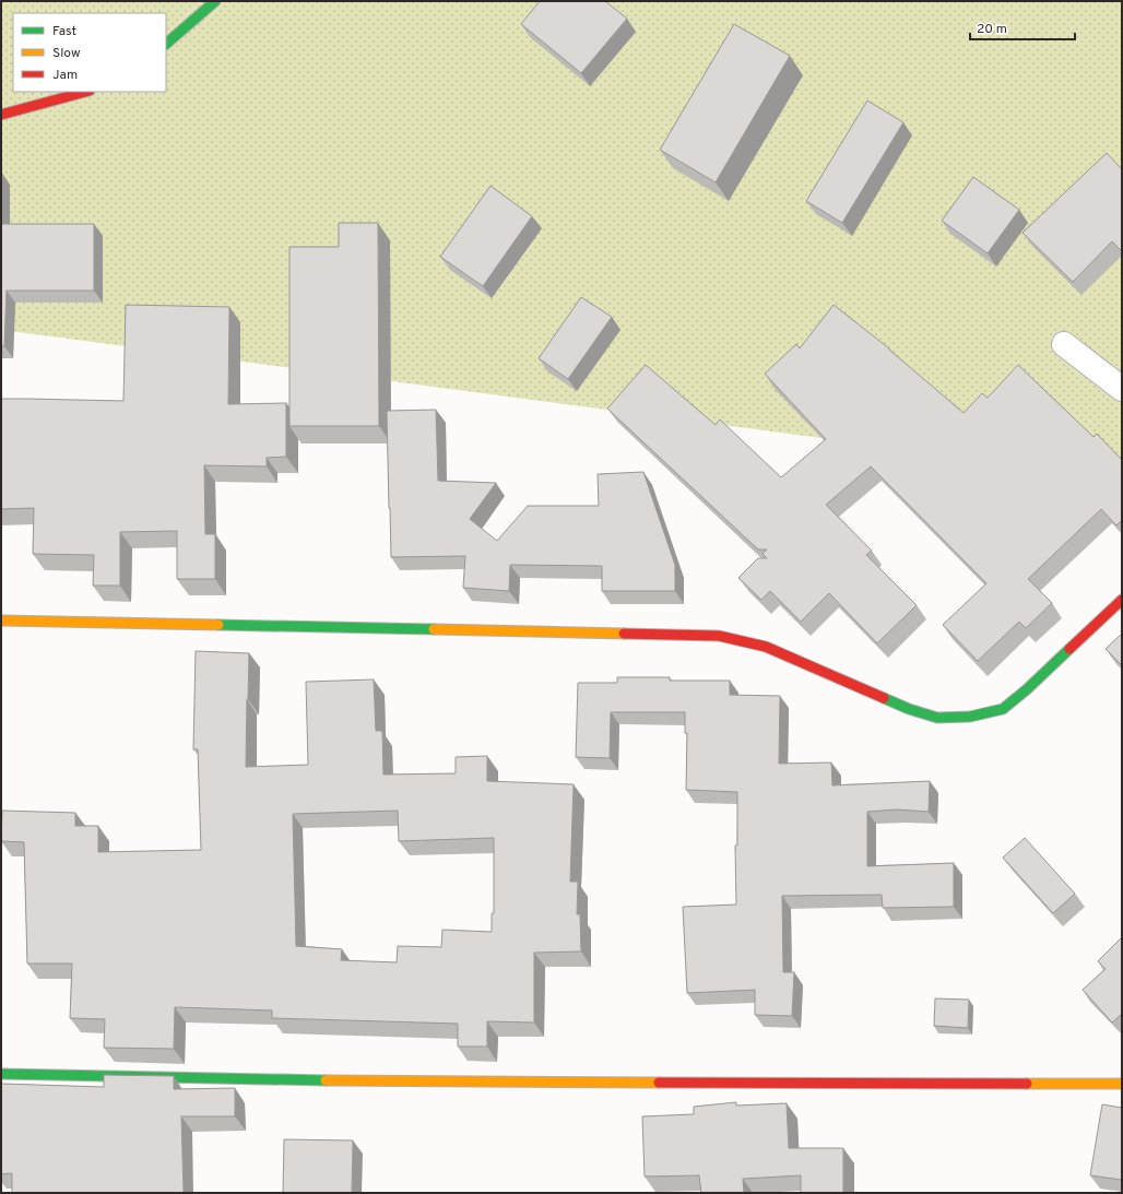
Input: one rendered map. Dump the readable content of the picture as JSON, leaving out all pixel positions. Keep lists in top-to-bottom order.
{
  "legend": ["Fast", "Slow", "Jam"],
  "scale_bar": "20 m"
}
